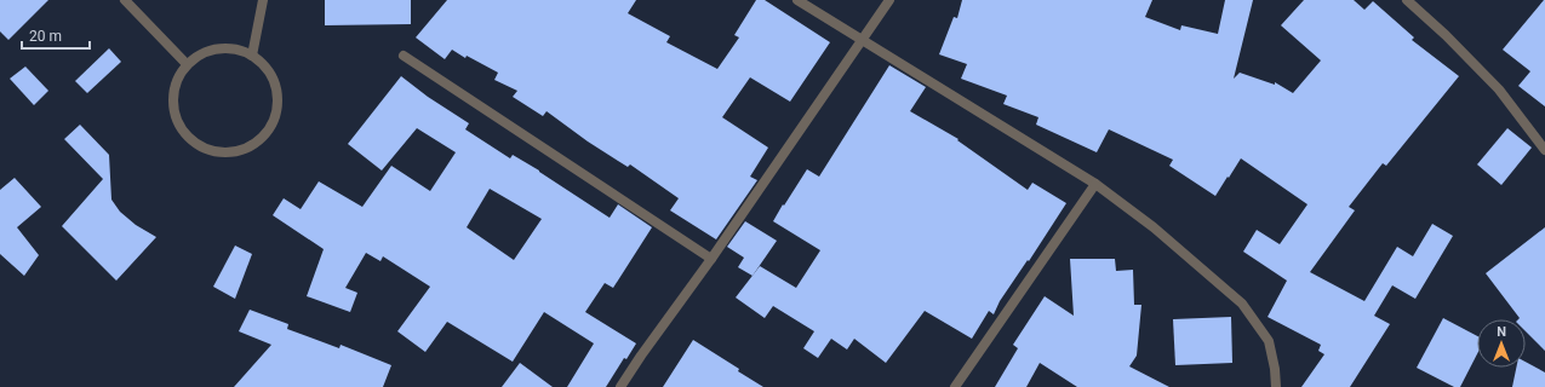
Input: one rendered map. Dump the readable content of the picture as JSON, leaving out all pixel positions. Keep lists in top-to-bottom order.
{
  "scale_bar": "20 m",
  "north": "top"
}
